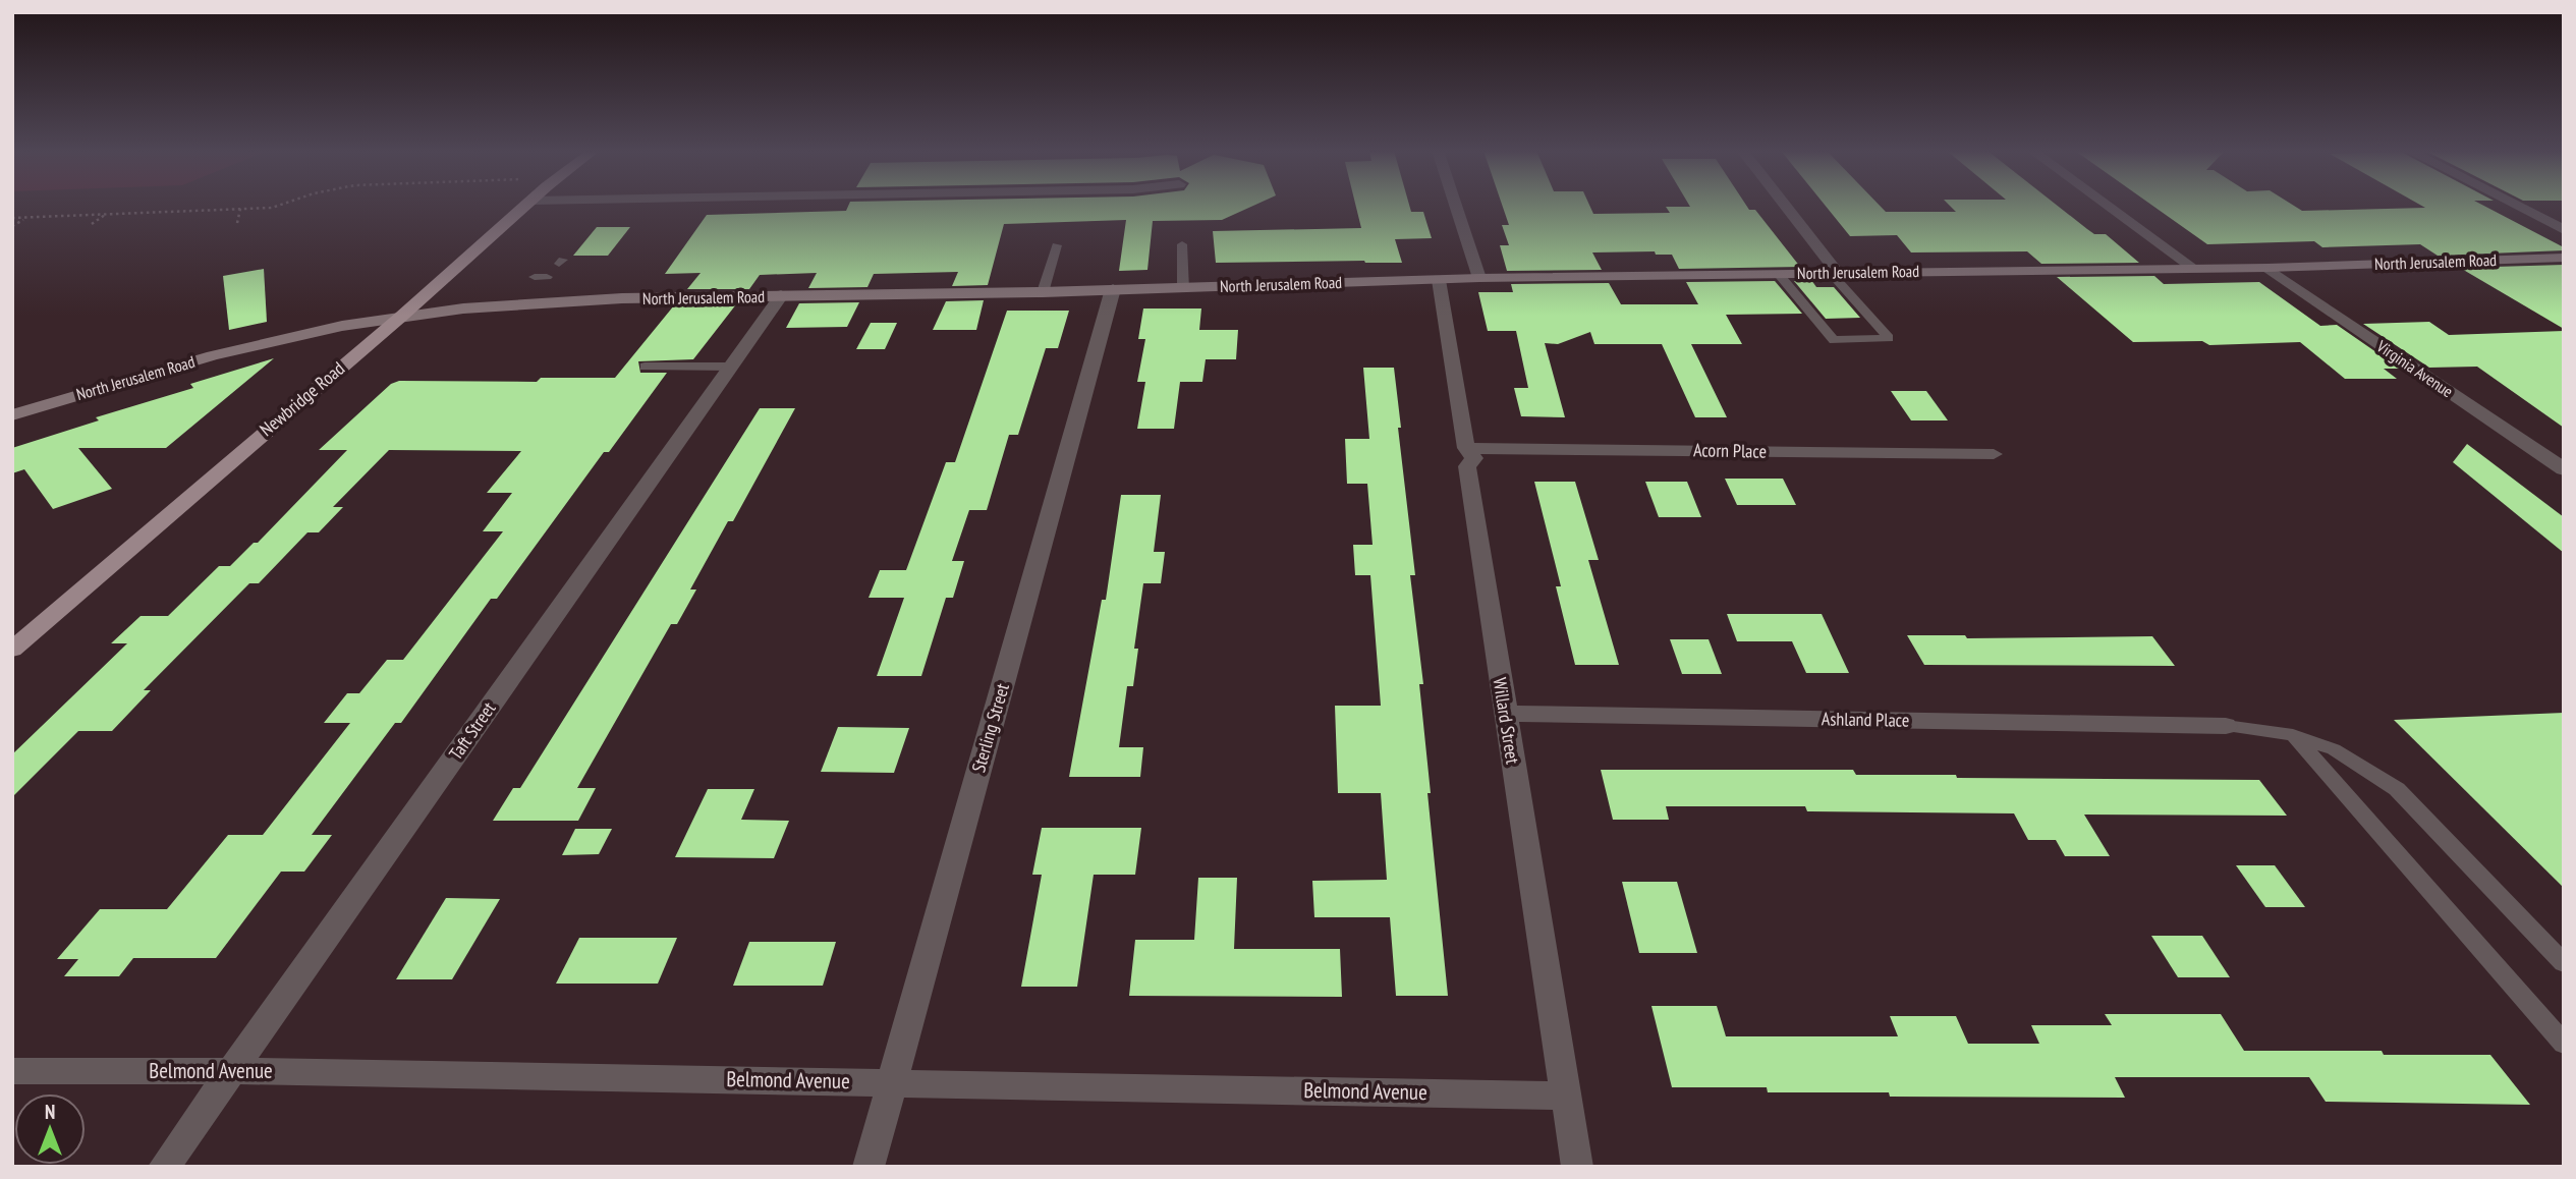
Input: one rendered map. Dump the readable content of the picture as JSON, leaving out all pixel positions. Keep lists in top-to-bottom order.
{
  "streets": {
    "main road": ["North Jerusalem Road", "Newbridge Road"],
    "street": [
      "Virginia Avenue",
      "Acorn Place",
      "Ashland Place",
      "Willard Street",
      "Sterling Street",
      "Taft Street",
      "Belmond Avenue"
    ]
  },
  "crossings": [
    ["North Jerusalem Road", "Virginia Avenue"],
    ["North Jerusalem Road", "Newbridge Road"],
    ["North Jerusalem Road", "Willard Street"],
    ["North Jerusalem Road", "Sterling Street"],
    ["North Jerusalem Road", "Taft Street"],
    ["Acorn Place", "Willard Street"],
    ["Ashland Place", "Willard Street"],
    ["Willard Street", "Belmond Avenue"],
    ["Sterling Street", "Belmond Avenue"],
    ["Taft Street", "Belmond Avenue"]
  ],
  "north": "top"
}
